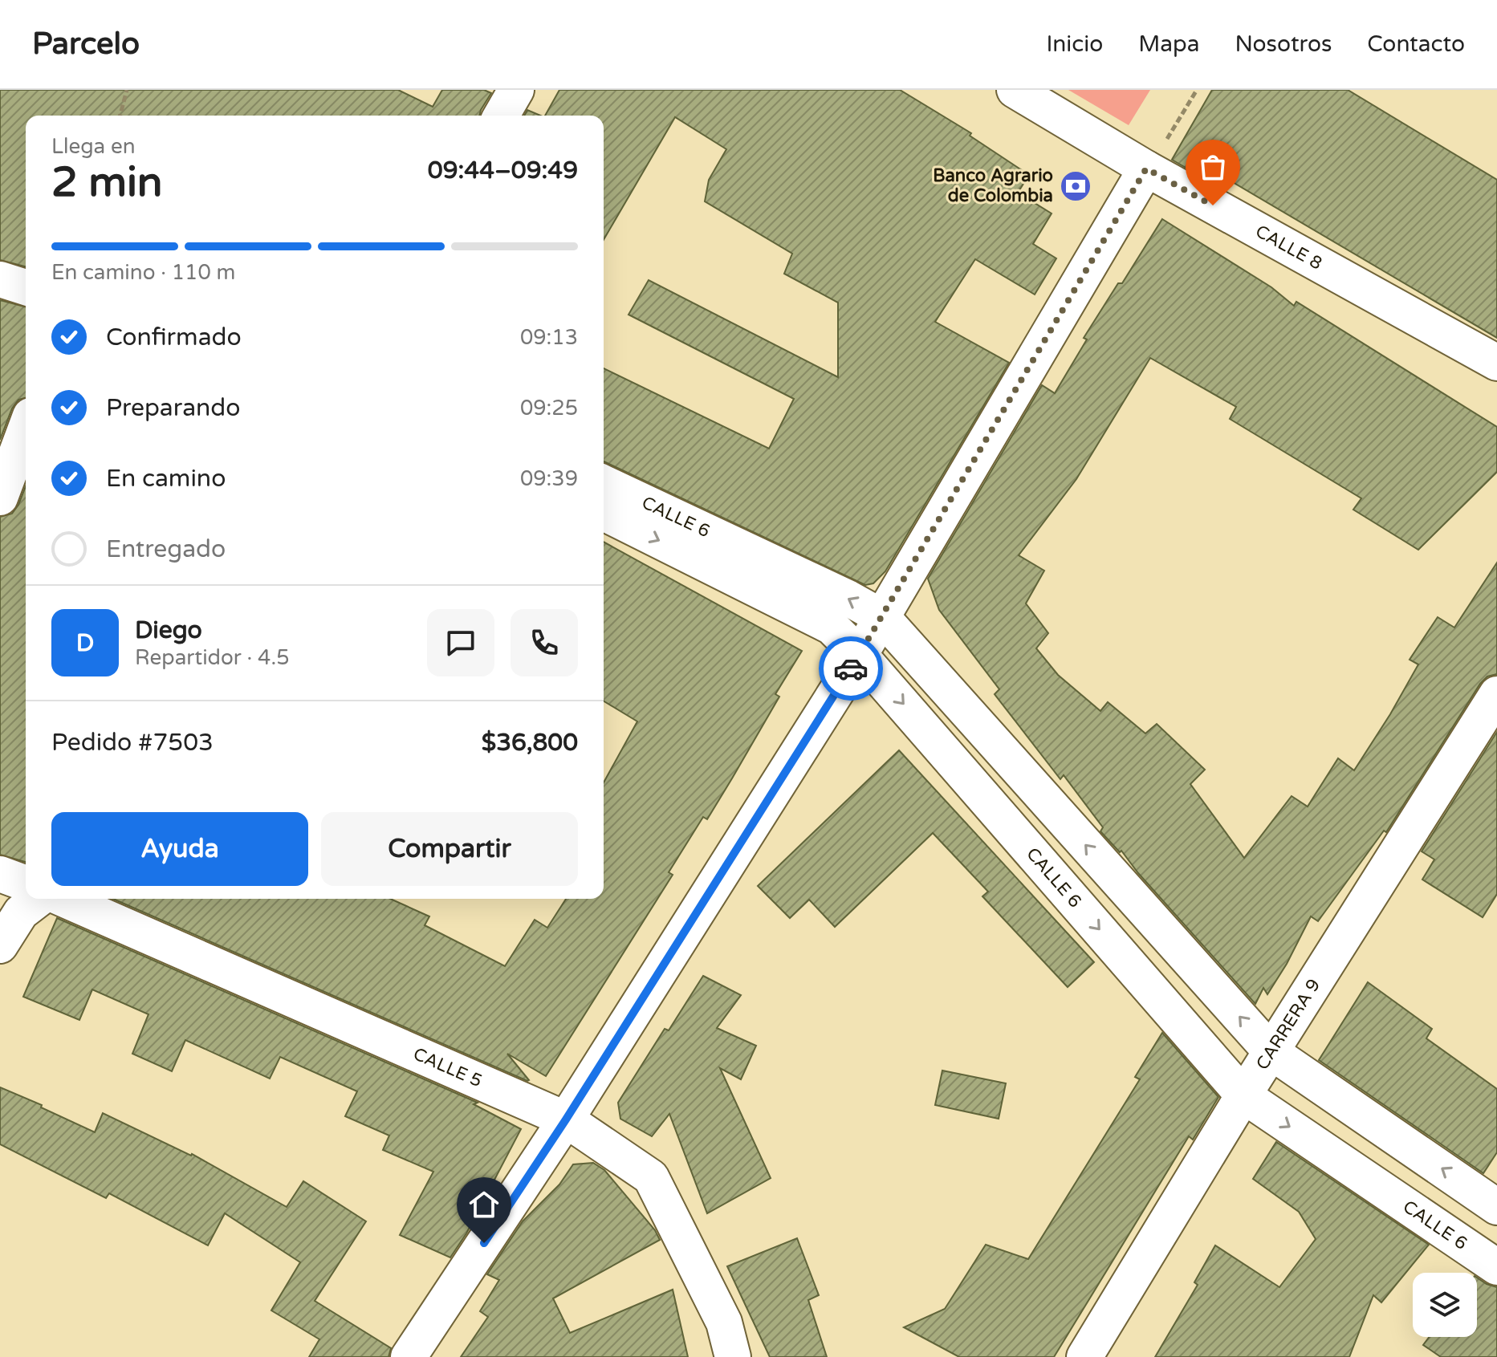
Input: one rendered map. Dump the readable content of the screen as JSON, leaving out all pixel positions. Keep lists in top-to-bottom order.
{
  "streets": {
    "street": [
      "CALLE 8",
      "CALLE 6",
      "CARRERA 9",
      "CALLE 5"
    ]
  },
  "crossings": [
    ["CALLE 6", "CARRERA 9"]
  ],
  "places": {
    "bank": ["Banco Agrario de Colombia"]
  },
  "page": {
    "header": "Parcelo",
    "nav": [
      "Inicio",
      "Mapa",
      "Nosotros",
      "Contacto"
    ],
    "heading": ["2 min", "Llega en", "09:44–09:49"],
    "panel": [
      "Diego",
      "Repartidor · 4.5",
      "Pedido #7503",
      "$36,800"
    ],
    "bar": "En camino · 110 m",
    "list": [
      ["Confirmado", "09:13"],
      ["Preparando", "09:25"],
      ["En camino", "09:39"],
      "Entregado"
    ],
    "round": "D",
    "buttons": ["Ayuda", "Compartir"]
  }
}
